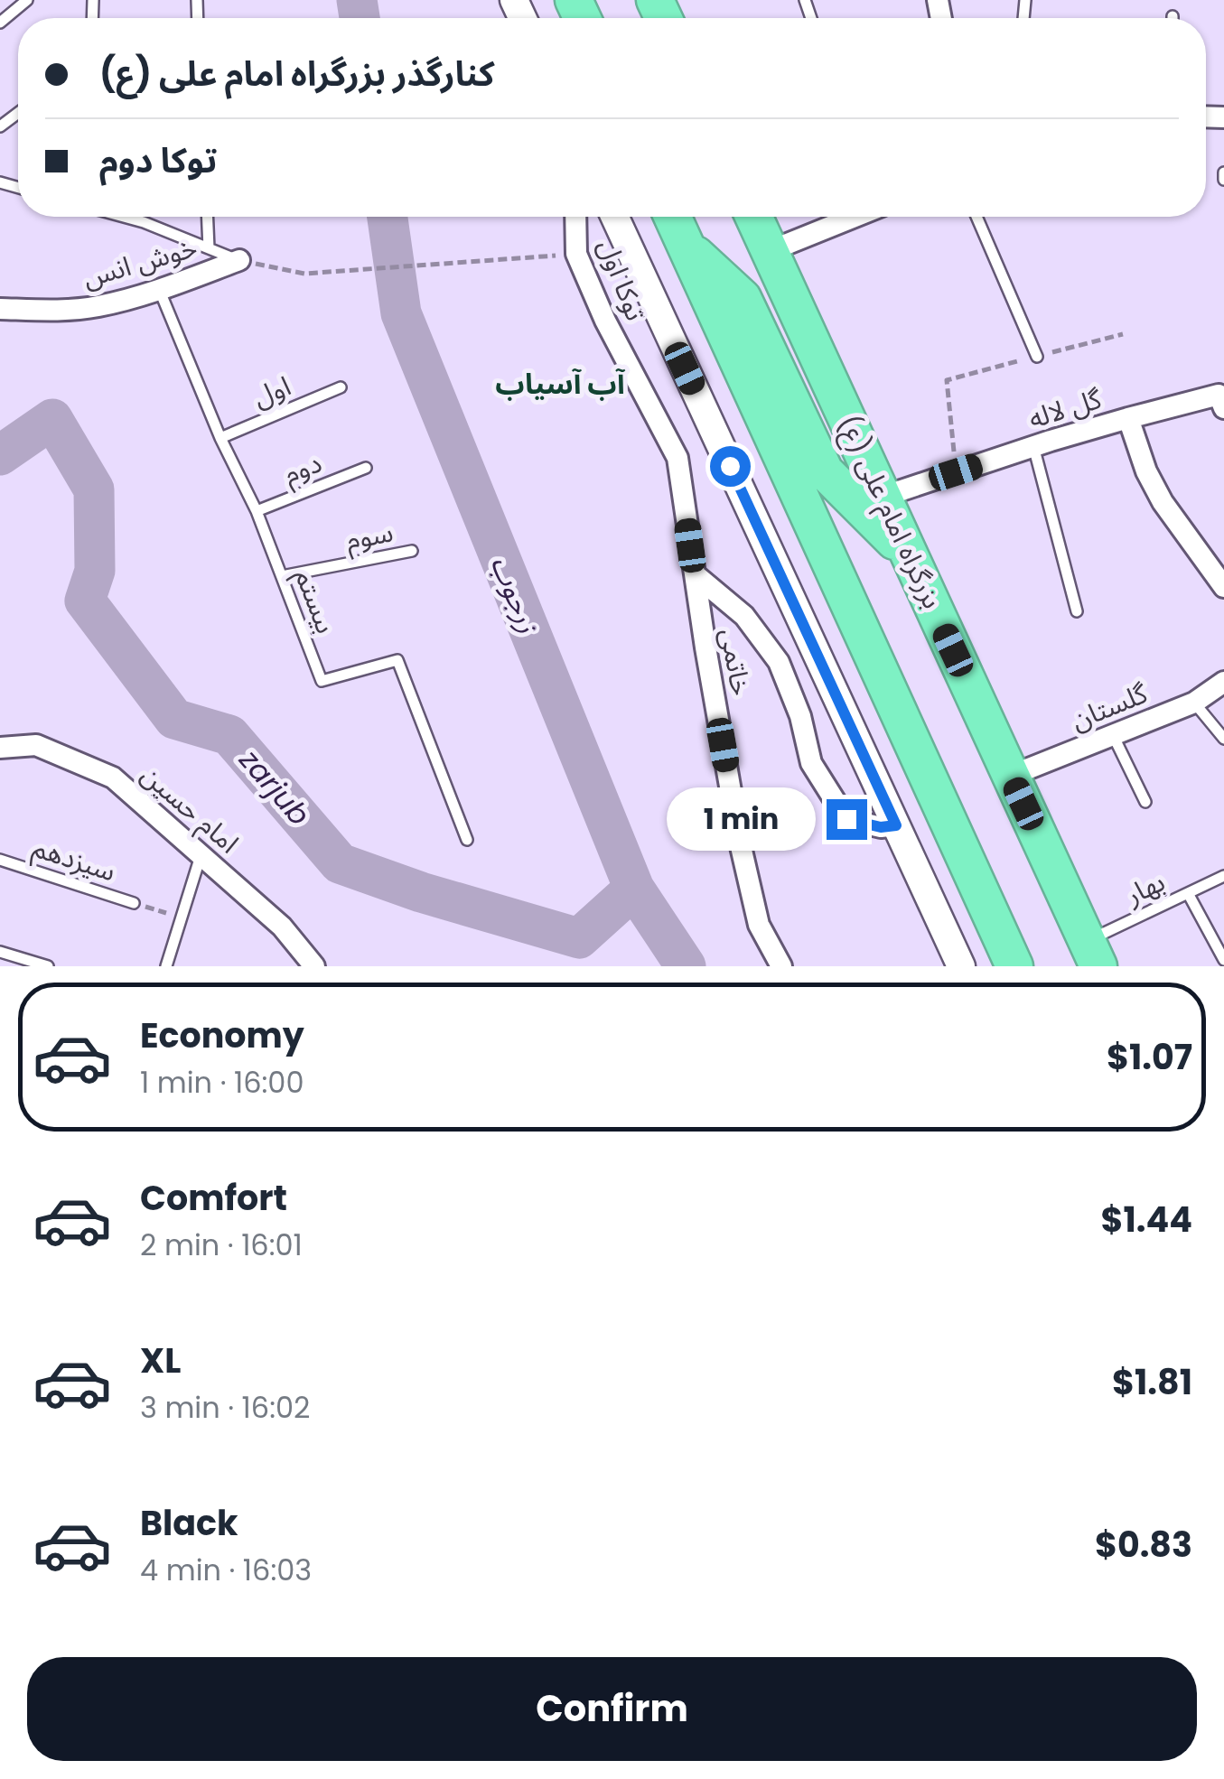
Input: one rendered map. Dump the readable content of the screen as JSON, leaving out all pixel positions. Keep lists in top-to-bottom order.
{
  "streets": {
    "highway": ["بزرگراه امام علی (ع)"],
    "street": [
      "خوش انس",
      "توکا اول",
      "گل لاله",
      "خاتمی",
      "گلستان",
      "امام حسین"
    ],
    "lane": [
      "اول",
      "دوم",
      "سوم",
      "بیستم",
      "سیزدهم",
      "بهار"
    ]
  },
  "crossings": [
    ["خوش انس", "بیستم"],
    ["توکا اول", "خاتمی"],
    ["اول", "بیستم"],
    ["گل لاله", "بزرگراه امام علی (ع)"],
    ["دوم", "بیستم"],
    ["بزرگراه امام علی (ع)", "گلستان"],
    ["بزرگراه امام علی (ع)", "بهار"],
    ["سوم", "بیستم"]
  ],
  "districts": ["آب آسیاب"],
  "water": ["زرجوب", "zarjub"],
  "page": {
    "banner": ["کنارگذر بزرگراه امام علی (ع)", "توکا دوم"],
    "bubble": "1 min",
    "list": [
      {
        "name": "Economy",
        "note": "1 min · 16:00",
        "value": "$1.07"
      },
      {
        "name": "Comfort",
        "note": "2 min · 16:01",
        "value": "$1.44"
      },
      {
        "name": "XL",
        "note": "3 min · 16:02",
        "value": "$1.81"
      },
      {
        "name": "Black",
        "note": "4 min · 16:03",
        "value": "$0.83"
      }
    ],
    "buttons": "Confirm"
  }
}
